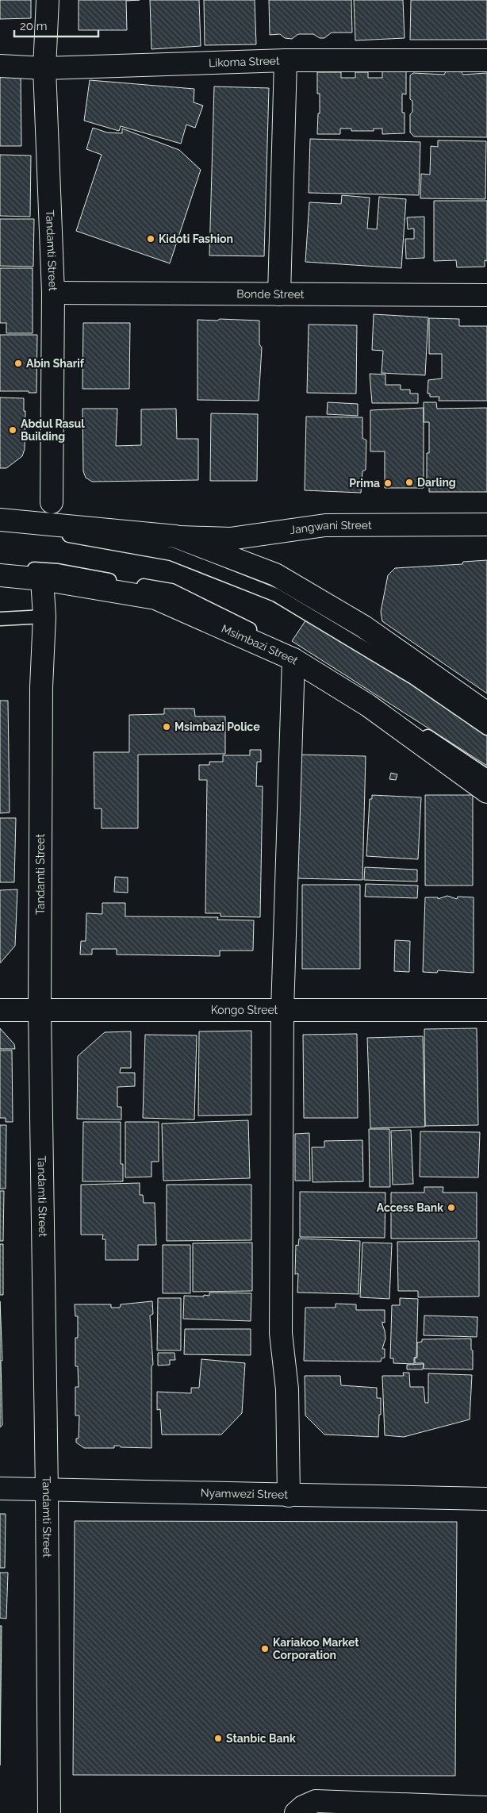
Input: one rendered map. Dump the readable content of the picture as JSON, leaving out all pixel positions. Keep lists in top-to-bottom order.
{
  "streets": {
    "street": [
      "Likoma Street",
      "Tandamti Street",
      "Bonde Street",
      "Jangwani Street",
      "Msimbazi Street",
      "Kongo Street",
      "Nyamwezi Street"
    ]
  },
  "crossings": [
    ["Likoma Street", "Tandamti Street"],
    ["Tandamti Street", "Bonde Street"],
    ["Tandamti Street", "Msimbazi Street"],
    ["Tandamti Street", "Kongo Street"],
    ["Tandamti Street", "Nyamwezi Street"]
  ],
  "places": [
    "Kidoti Fashion",
    "Abin Sharif",
    "Abdul Rasul Building",
    "Darling",
    "Prima",
    "Msimbazi Police",
    "Access Bank",
    "Kariakoo Market Corporation",
    "Stanbic Bank"
  ],
  "scale_bar": "20 m"
}
